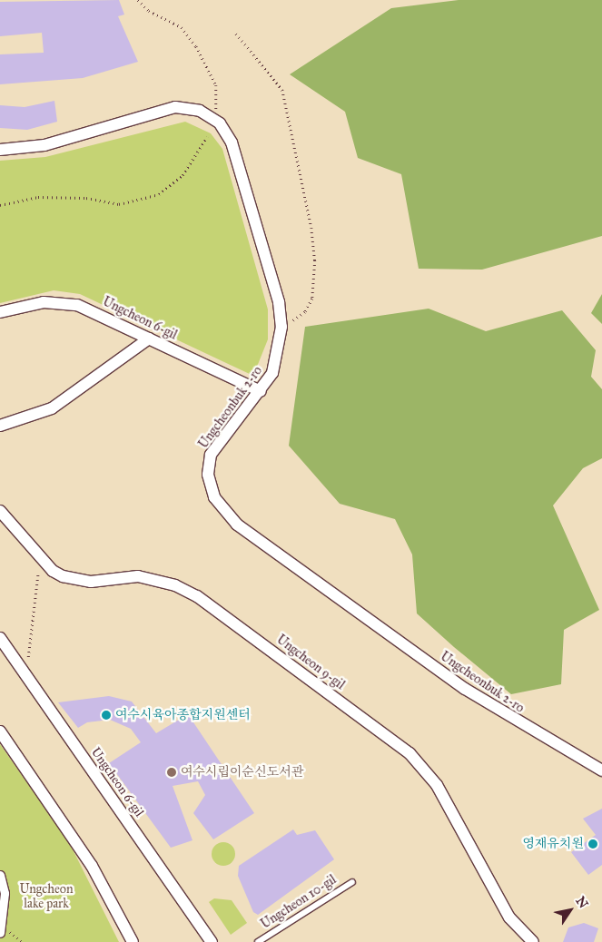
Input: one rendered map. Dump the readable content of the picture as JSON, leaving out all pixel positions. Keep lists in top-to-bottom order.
{
  "streets": {
    "street": ["Ungcheon 6-gil", "Ungcheonbuk 2-ro", "Ungcheon 9-gil"],
    "lane": ["Ungcheon 10-gil"]
  },
  "crossings": [
    ["Ungcheon 6-gil", "Ungcheonbuk 2-ro"]
  ],
  "parks": ["Ungcheon lake park"],
  "places": ["여수시육아종합지원센터", "여수시립이순신도서관", "영재유치원"],
  "north": "top right"
}
